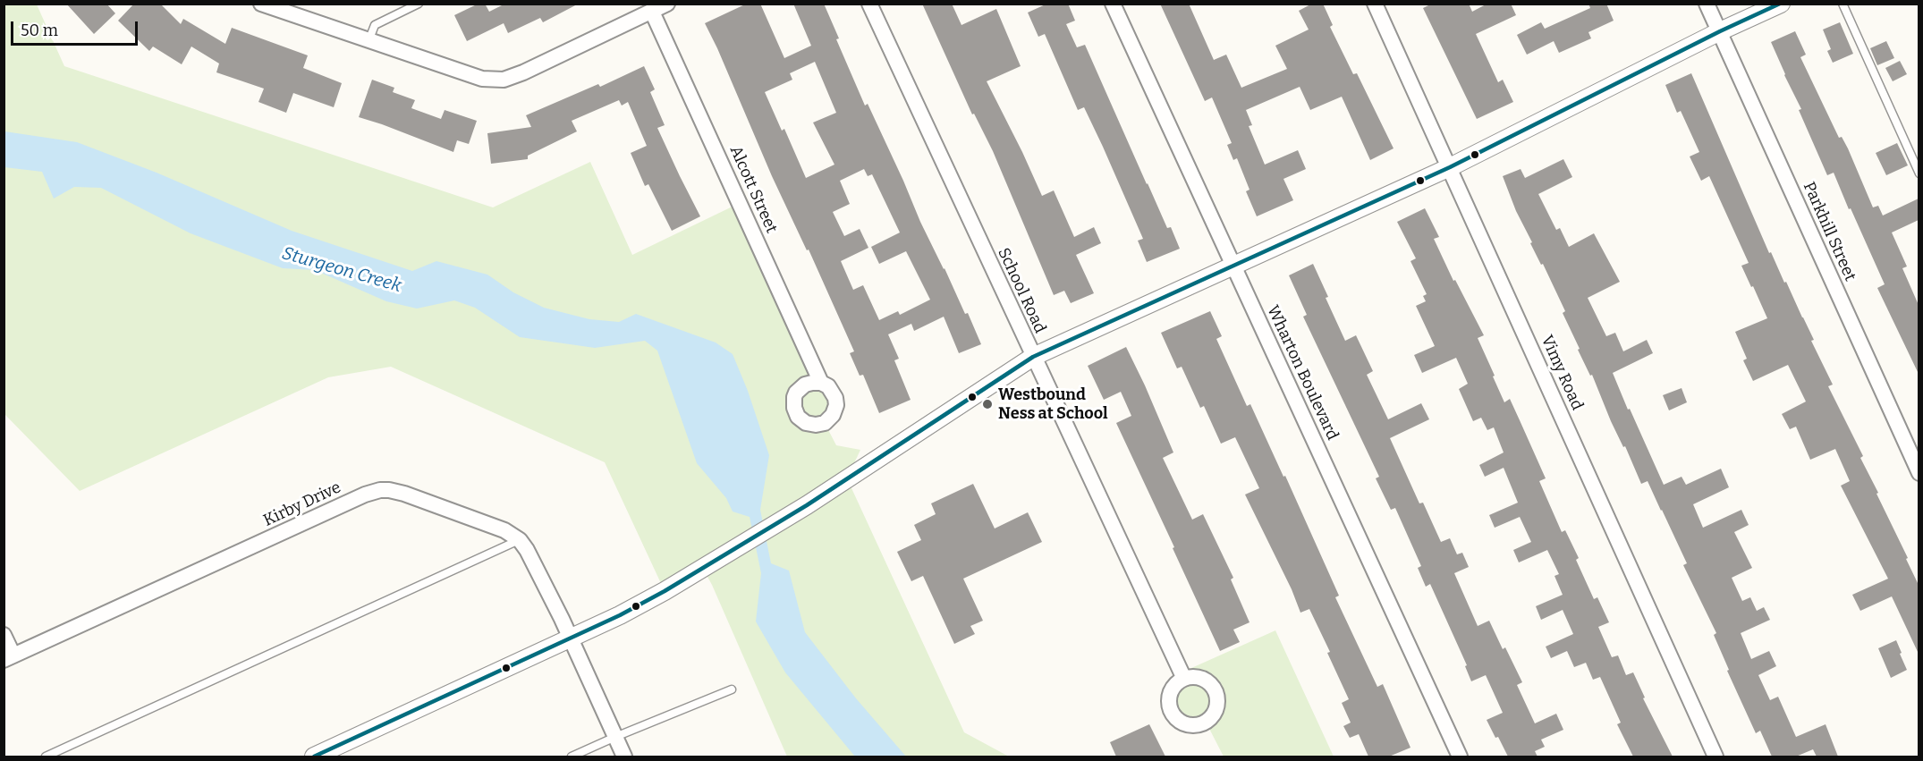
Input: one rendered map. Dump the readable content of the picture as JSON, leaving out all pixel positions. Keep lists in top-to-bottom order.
{
  "streets": {
    "street": [
      "Alcott Street",
      "Parkhill Street",
      "School Road",
      "Wharton Boulevard",
      "Vimy Road",
      "Kirby Drive"
    ]
  },
  "water": ["Sturgeon Creek"],
  "places": ["Westbound Ness at School"],
  "scale_bar": "50 m"
}
